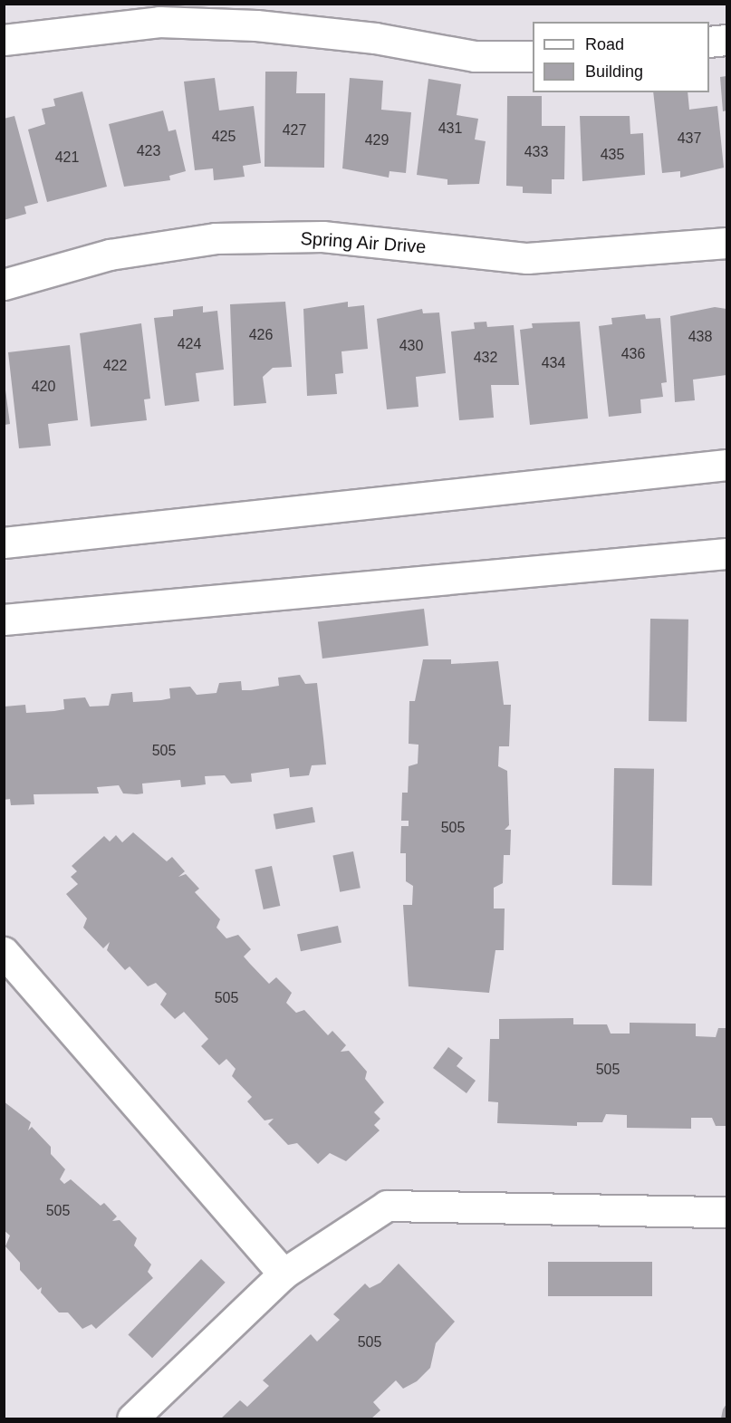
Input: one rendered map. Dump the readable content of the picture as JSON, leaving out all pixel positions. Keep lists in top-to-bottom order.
{
  "streets": {
    "street": ["Spring Air Drive"]
  },
  "house_numbers": [
    "431",
    "427",
    "425",
    "437",
    "429",
    "423",
    "433",
    "435",
    "421",
    "426",
    "438",
    "424",
    "430",
    "436",
    "432",
    "434",
    "422",
    "420",
    "505",
    "505",
    "505",
    "505",
    "505",
    "505"
  ],
  "legend": ["Road", "Building"]
}
